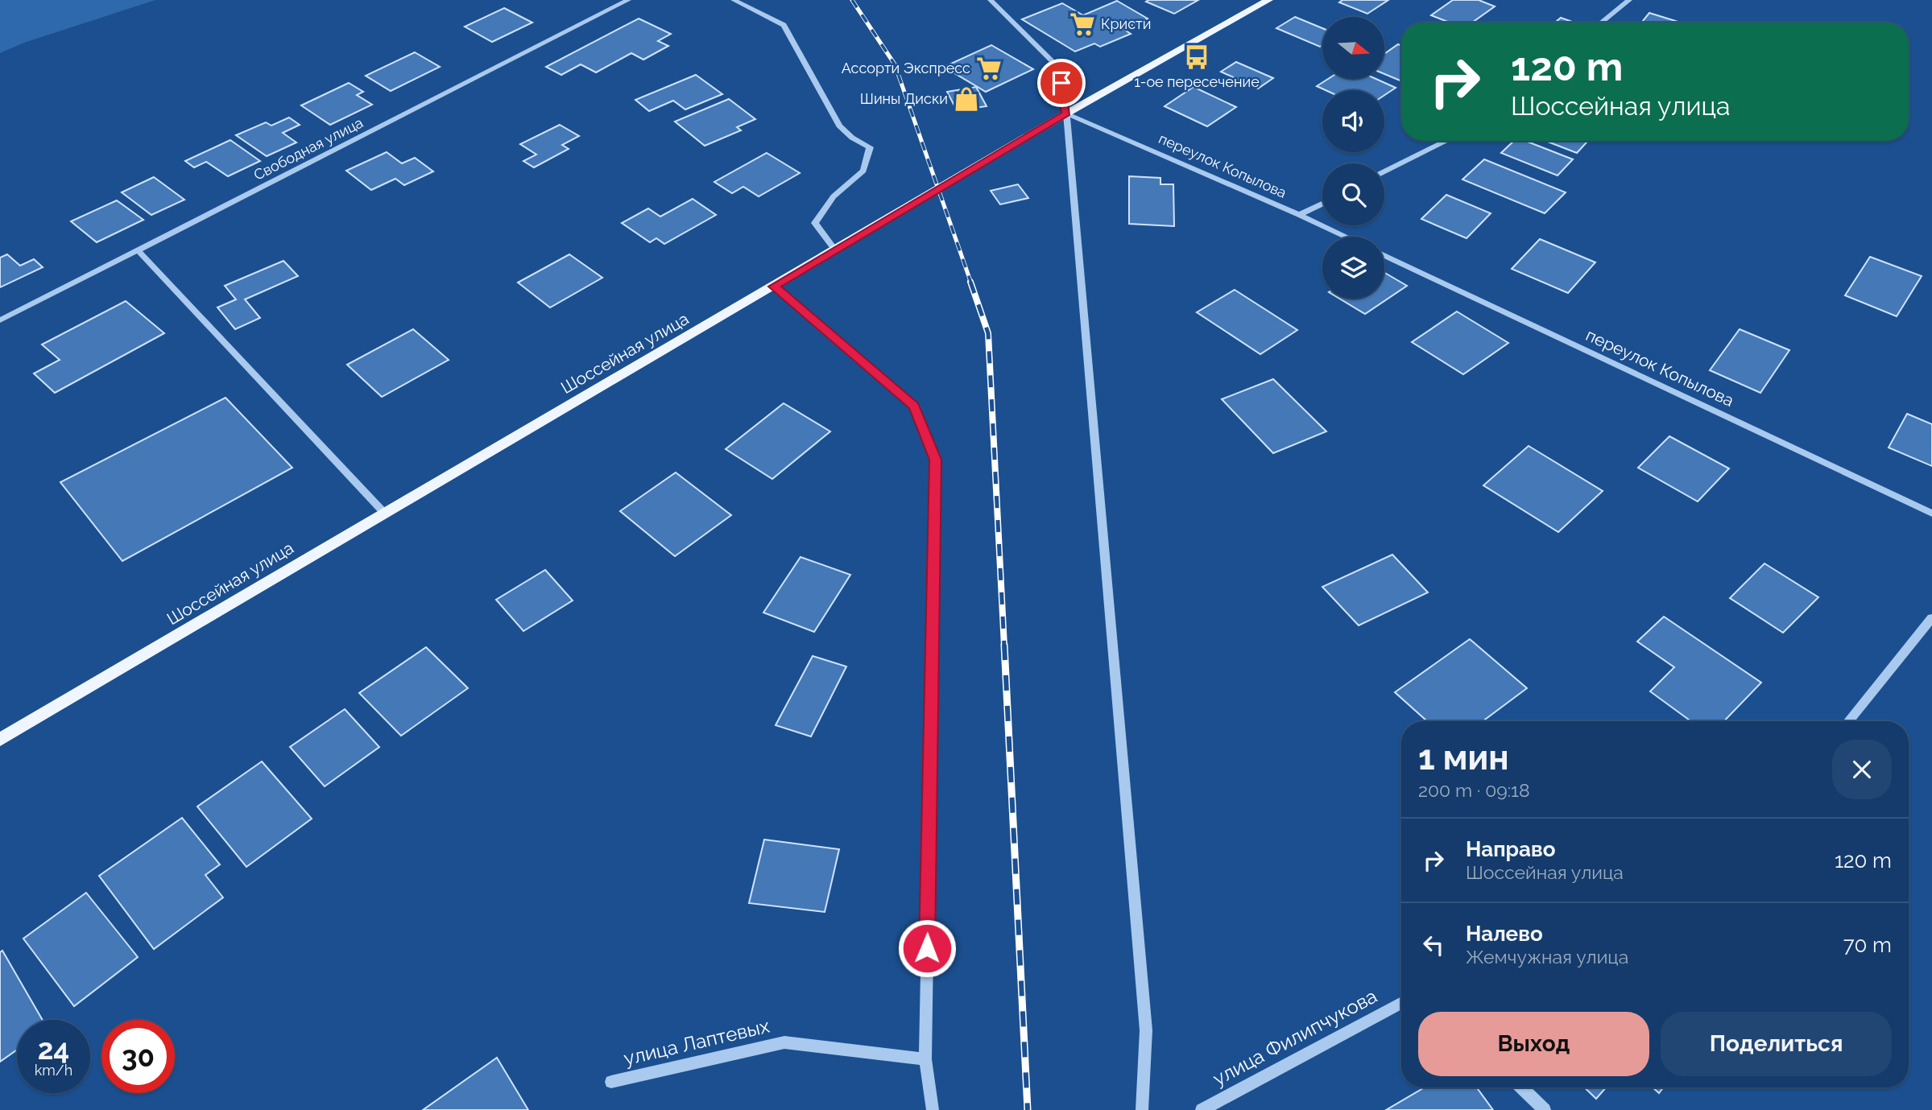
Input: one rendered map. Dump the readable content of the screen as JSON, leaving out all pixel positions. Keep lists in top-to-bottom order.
{
  "streets": {
    "main road": ["Шоссейная улица"],
    "street": [
      "Свободная улица",
      "переулок Копылова",
      "улица Филипчукова",
      "улица Лаптевых"
    ]
  },
  "crossings": [
    ["переулок Копылова", "Шоссейная улица"]
  ],
  "places": {
    "supermarket": ["Кристи", "Ассорти Экспресс"],
    "bus stop": ["1-ое пересечение"],
    "shop": ["Шины Диски"]
  },
  "north": "right",
  "page": {
    "turn": ["120 m", "Шоссейная улица"],
    "heading": ["1 мин", "200 m · 09:18"],
    "list": [
      {
        "name": "Направо",
        "note": "Шоссейная улица",
        "value": "120 m"
      },
      {
        "name": "Налево",
        "note": "Жемчужная улица",
        "value": "70 m"
      }
    ],
    "buttons": ["Выход", "Поделиться"],
    "speed": "24 km/h",
    "limit": "30"
  }
}
